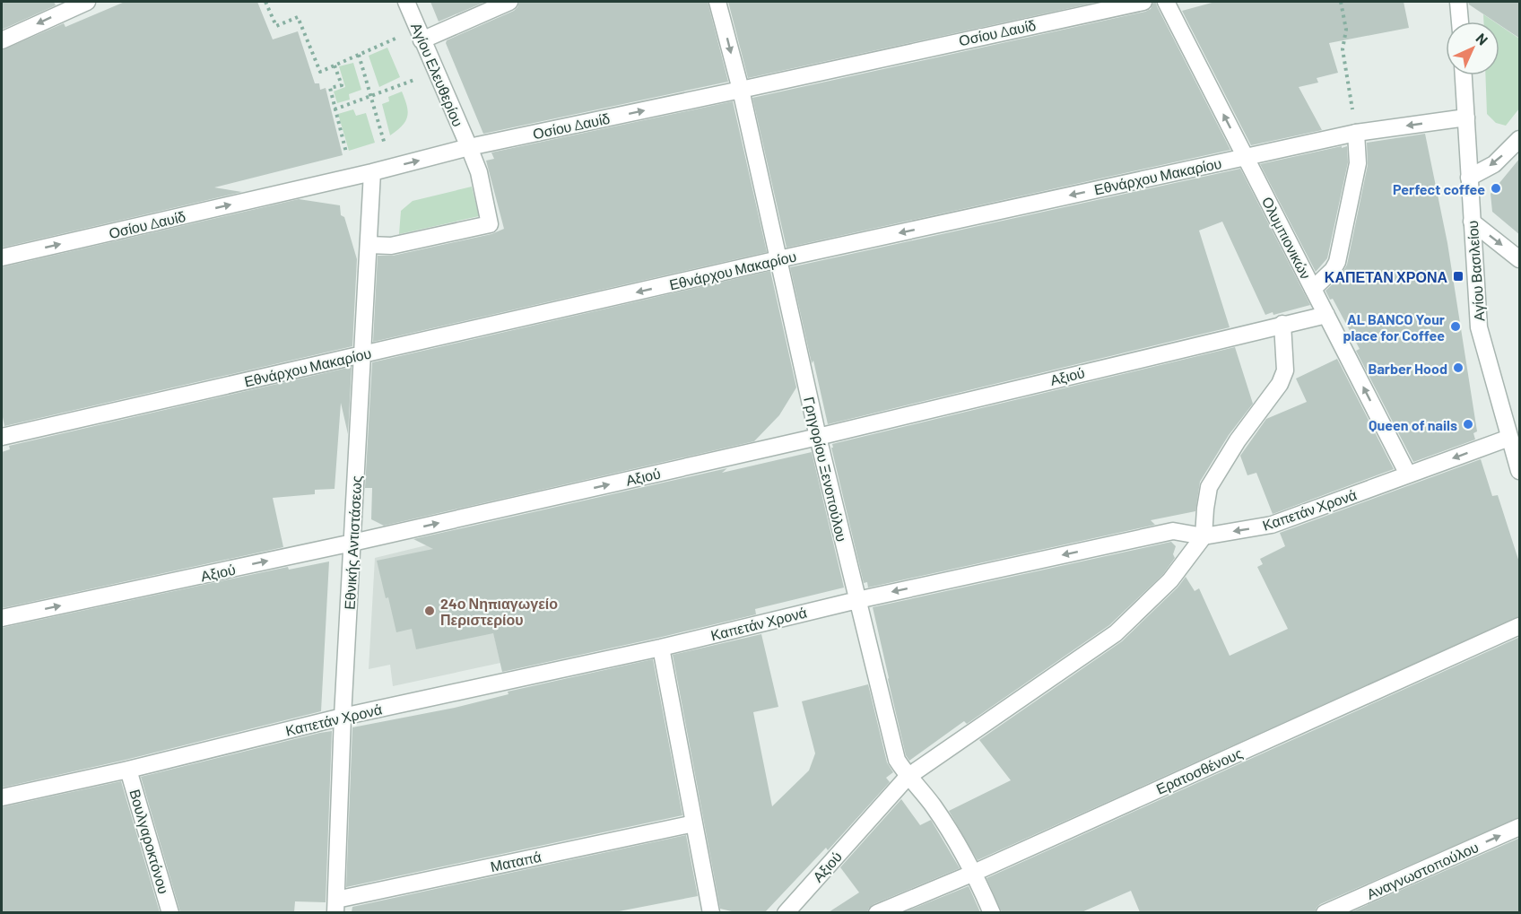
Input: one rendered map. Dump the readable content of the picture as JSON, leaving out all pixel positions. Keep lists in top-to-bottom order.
{
  "streets": {
    "street": [
      "Οσίου Δαυίδ",
      "Αγίου Ελευθερίου",
      "Εθνάρχου Μακαρίου",
      "Ολυμπιονικών",
      "Αγίου Βασιλείου",
      "Αξιού",
      "Γρηγορίου Ξενοπούλου",
      "Καπετάν Χρονά",
      "Εθνικής Αντιστάσεως",
      "Ερατοσθένους",
      "Βουλγαροκτόνου",
      "Ματαπά",
      "Αναγνωστοπούλου"
    ]
  },
  "crossings": [
    ["Οσίου Δαυίδ", "Αγίου Ελευθερίου"],
    ["Οσίου Δαυίδ", "Γρηγορίου Ξενοπούλου"],
    ["Οσίου Δαυίδ", "Εθνικής Αντιστάσεως"],
    ["Αγίου Ελευθερίου", "Εθνικής Αντιστάσεως"],
    ["Εθνάρχου Μακαρίου", "Ολυμπιονικών"],
    ["Εθνάρχου Μακαρίου", "Αγίου Βασιλείου"],
    ["Εθνάρχου Μακαρίου", "Γρηγορίου Ξενοπούλου"],
    ["Εθνάρχου Μακαρίου", "Εθνικής Αντιστάσεως"],
    ["Ολυμπιονικών", "Αξιού"],
    ["Ολυμπιονικών", "Καπετάν Χρονά"],
    ["Αγίου Βασιλείου", "Καπετάν Χρονά"],
    ["Αξιού", "Γρηγορίου Ξενοπούλου"],
    ["Αξιού", "Καπετάν Χρονά"],
    ["Αξιού", "Εθνικής Αντιστάσεως"],
    ["Γρηγορίου Ξενοπούλου", "Καπετάν Χρονά"],
    ["Γρηγορίου Ξενοπούλου", "Ερατοσθένους"],
    ["Καπετάν Χρονά", "Εθνικής Αντιστάσεως"],
    ["Καπετάν Χρονά", "Βουλγαροκτόνου"],
    ["Εθνικής Αντιστάσεως", "Ματαπά"]
  ],
  "one_way": [
    "Οσίου Δαυίδ",
    "Εθνάρχου Μακαρίου",
    "Ολυμπιονικών",
    "Αξιού",
    "Καπετάν Χρονά",
    "Αναγνωστοπούλου"
  ],
  "places": {
    "other": [
      "Perfect coffee",
      "AL BANCO Your place for Coffee",
      "Barber Hood",
      "Queen of nails",
      "24ο Νηπιαγωγείο Περιστερίου"
    ],
    "transit": ["ΚΑΠΕΤΑΝ ΧΡΟΝΑ"]
  },
  "north": "top right"
}
